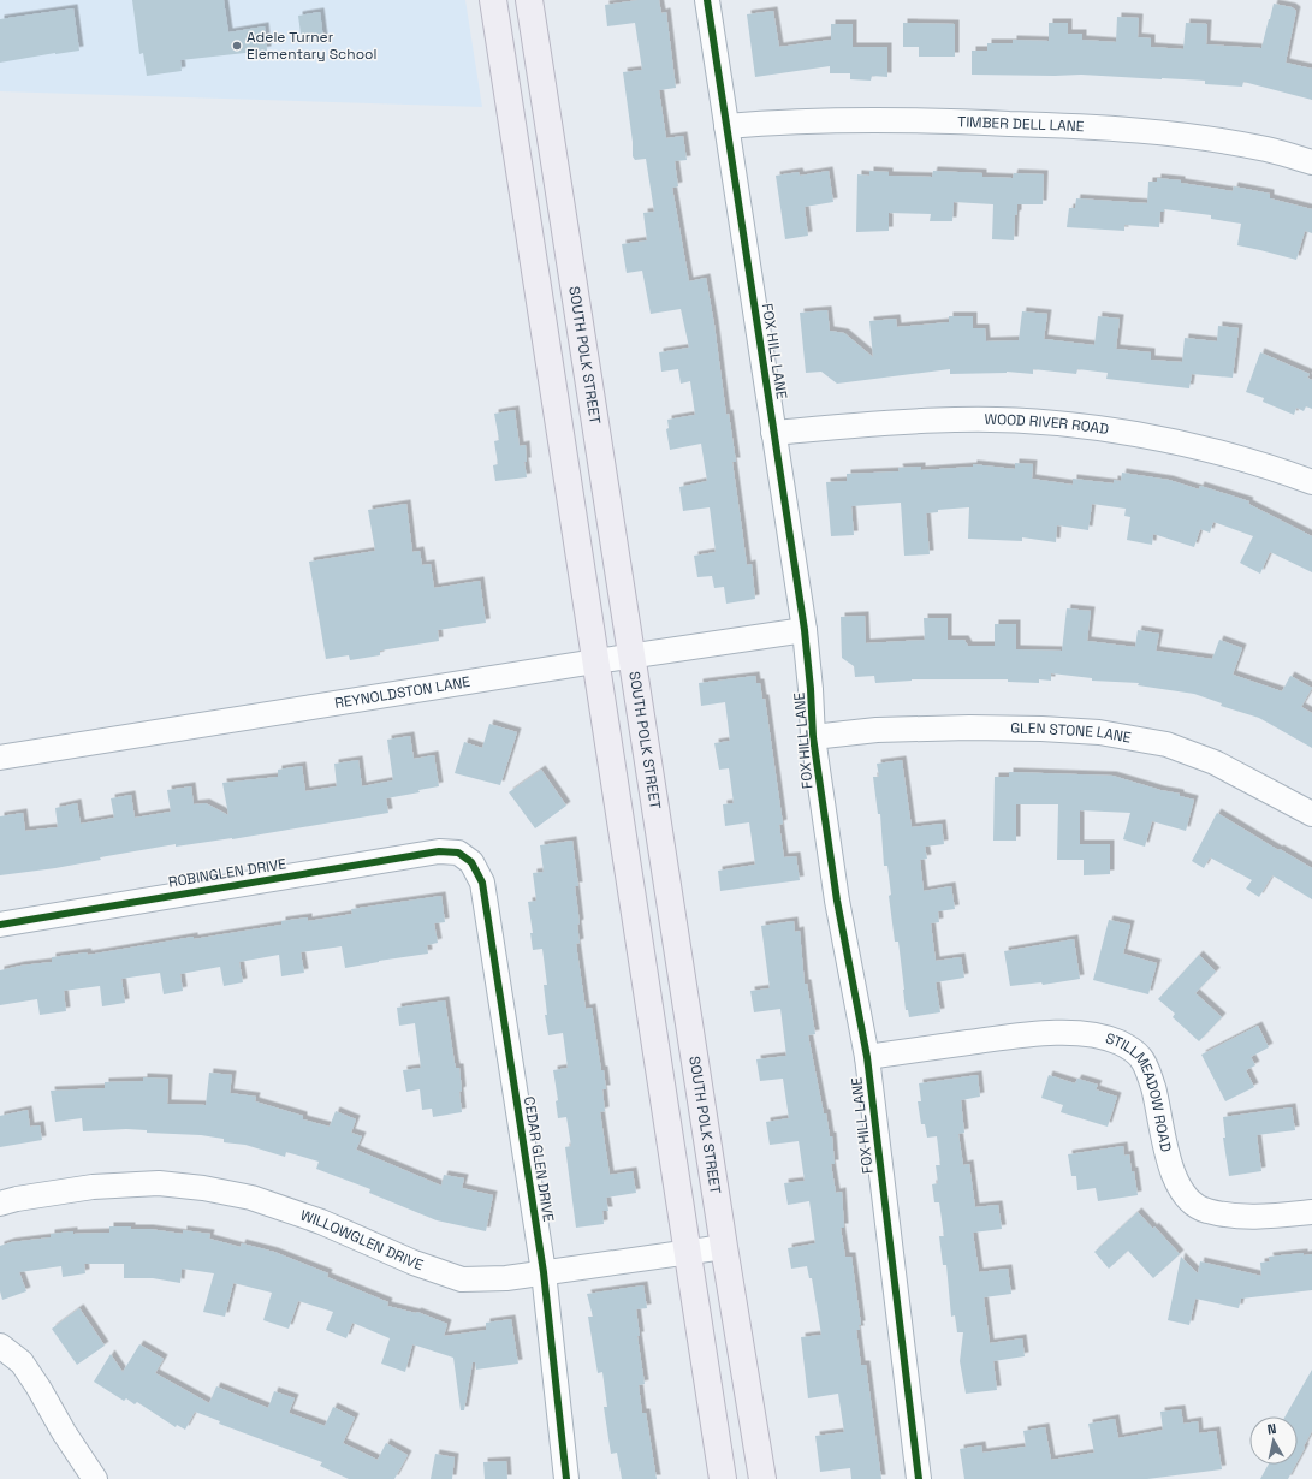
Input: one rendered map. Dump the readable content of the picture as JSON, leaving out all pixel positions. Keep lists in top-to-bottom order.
{
  "streets": {
    "main road": ["SOUTH POLK STREET"],
    "street": [
      "TIMBER DELL LANE",
      "FOX HILL LANE",
      "WOOD RIVER ROAD",
      "REYNOLDSTON LANE",
      "GLEN STONE LANE",
      "ROBINGLEN DRIVE",
      "STILLMEADOW ROAD",
      "CEDAR GLEN DRIVE",
      "WILLOWGLEN DRIVE"
    ]
  },
  "crossings": [
    ["TIMBER DELL LANE", "FOX HILL LANE"],
    ["FOX HILL LANE", "WOOD RIVER ROAD"],
    ["FOX HILL LANE", "REYNOLDSTON LANE"],
    ["FOX HILL LANE", "GLEN STONE LANE"],
    ["FOX HILL LANE", "STILLMEADOW ROAD"],
    ["SOUTH POLK STREET", "REYNOLDSTON LANE"],
    ["SOUTH POLK STREET", "WILLOWGLEN DRIVE"],
    ["ROBINGLEN DRIVE", "CEDAR GLEN DRIVE"],
    ["CEDAR GLEN DRIVE", "WILLOWGLEN DRIVE"]
  ],
  "places": ["Adele Turner Elementary School"],
  "north": "top"
}
